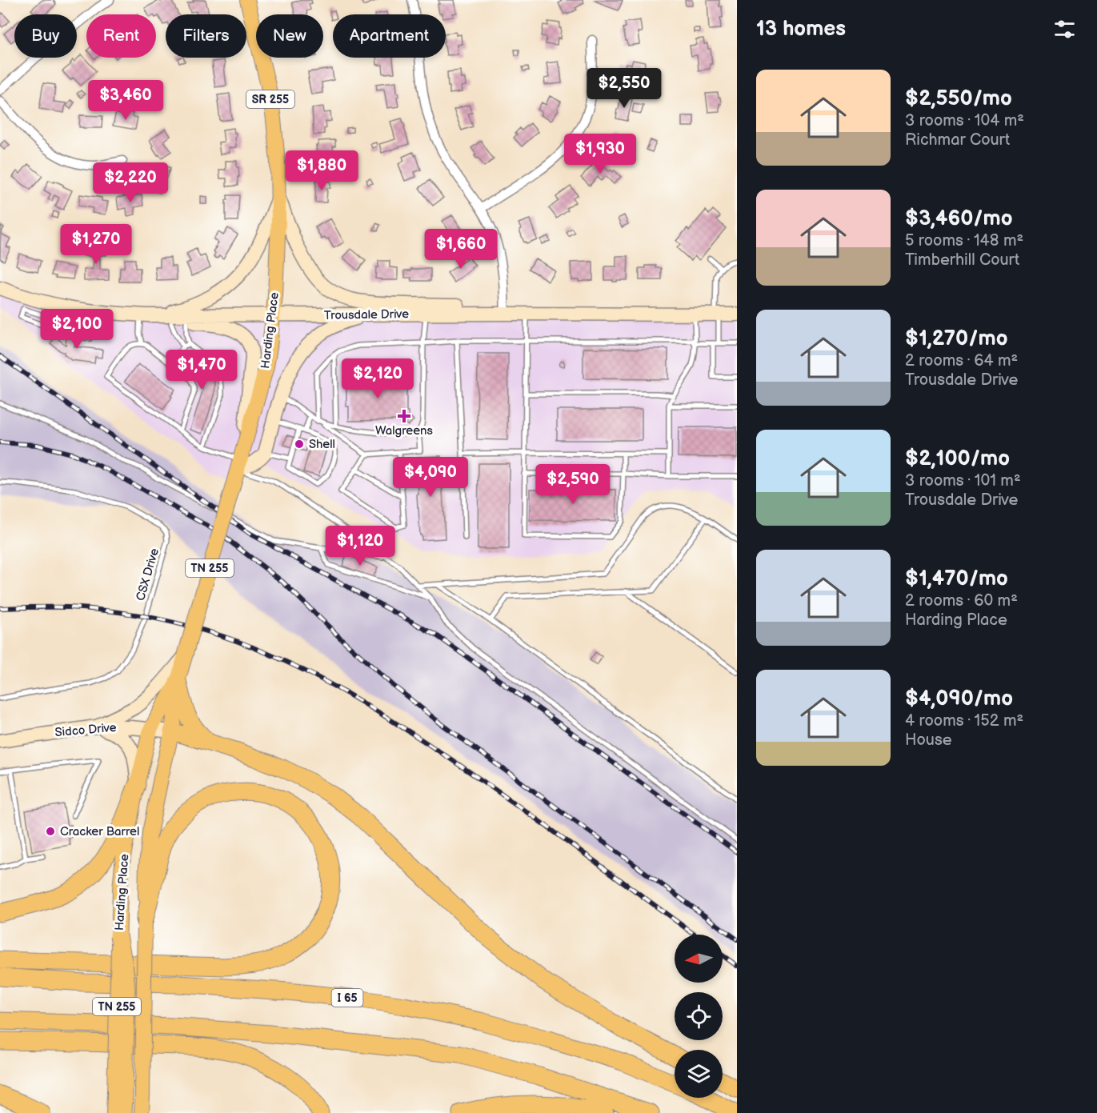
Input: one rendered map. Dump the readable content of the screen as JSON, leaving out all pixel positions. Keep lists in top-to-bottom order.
{
  "streets": {
    "highway": ["I 65"],
    "main road": ["SR 255", "Harding Place", "TN 255"],
    "street": ["Trousdale Drive", "Sidco Drive"],
    "lane": ["CSX Drive"]
  },
  "crossings": [
    ["Trousdale Drive", "Harding Place"],
    ["Harding Place", "Sidco Drive"]
  ],
  "places": {
    "health": ["Walgreens"],
    "other": ["Shell", "Cracker Barrel"]
  },
  "north": "left",
  "page": {
    "heading": "13 homes",
    "chip": [
      "Buy",
      "Rent",
      "Filters",
      "New",
      "Apartment"
    ],
    "list": [
      {
        "name": "$2,550/mo",
        "note": "3 rooms · 104 m² · Richmar Court"
      },
      {
        "name": "$3,460/mo",
        "note": "5 rooms · 148 m² · Timberhill Court"
      },
      {
        "name": "$1,270/mo",
        "note": "2 rooms · 64 m² · Trousdale Drive"
      },
      {
        "name": "$2,100/mo",
        "note": "3 rooms · 101 m² · Trousdale Drive"
      },
      {
        "name": "$1,470/mo",
        "note": "2 rooms · 60 m² · Harding Place"
      },
      {
        "name": "$4,090/mo",
        "note": "4 rooms · 152 m² · House"
      }
    ],
    "price": [
      "$2,550",
      "$3,460",
      "$1,930",
      "$1,880",
      "$2,220",
      "$1,270",
      "$1,660",
      "$2,100",
      "$1,470",
      "$2,120",
      "$4,090",
      "$2,590",
      "$1,120"
    ]
  }
}
